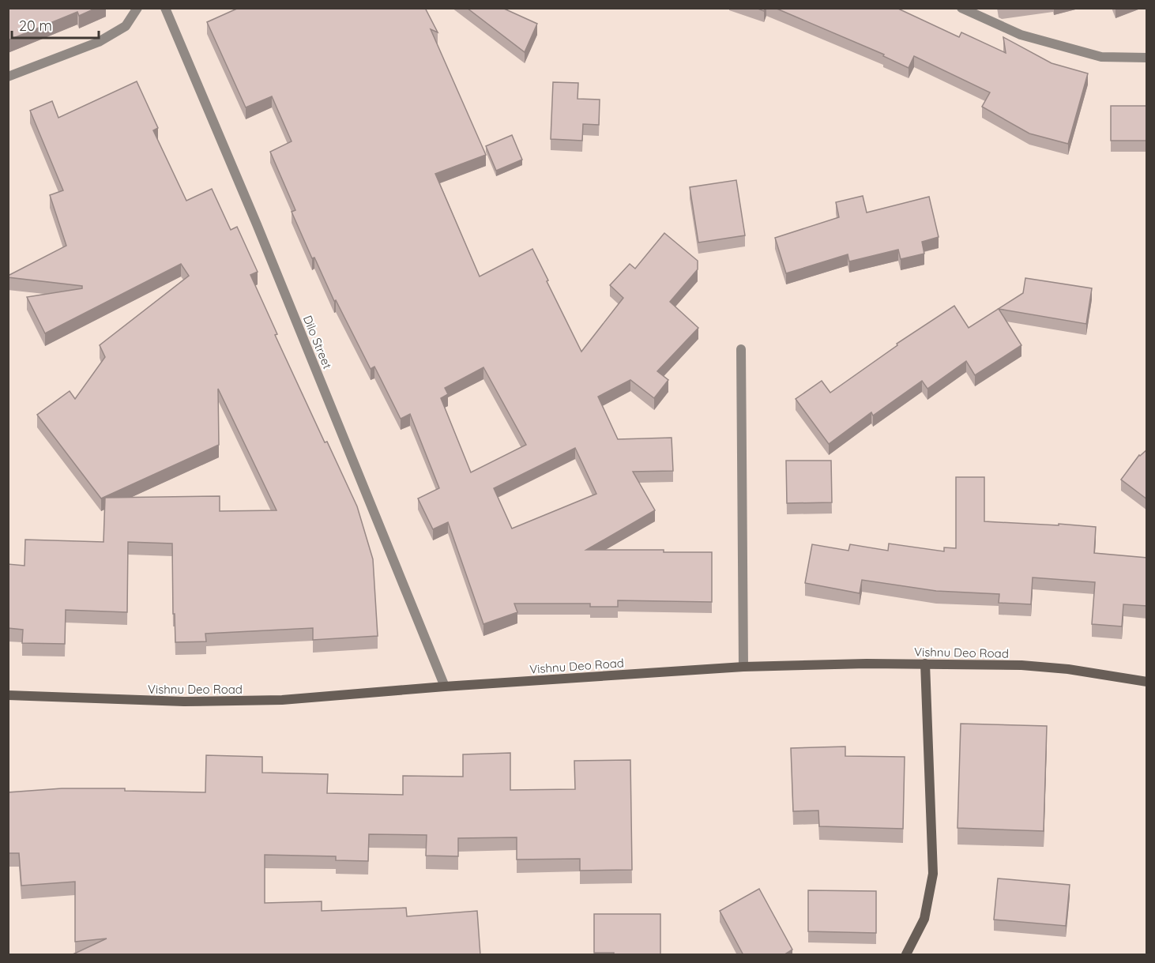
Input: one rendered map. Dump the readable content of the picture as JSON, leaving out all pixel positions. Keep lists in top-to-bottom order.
{
  "streets": {
    "street": ["Dilo Street", "Vishnu Deo Road"]
  },
  "crossings": [
    ["Dilo Street", "Vishnu Deo Road"]
  ],
  "scale_bar": "20 m"
}
